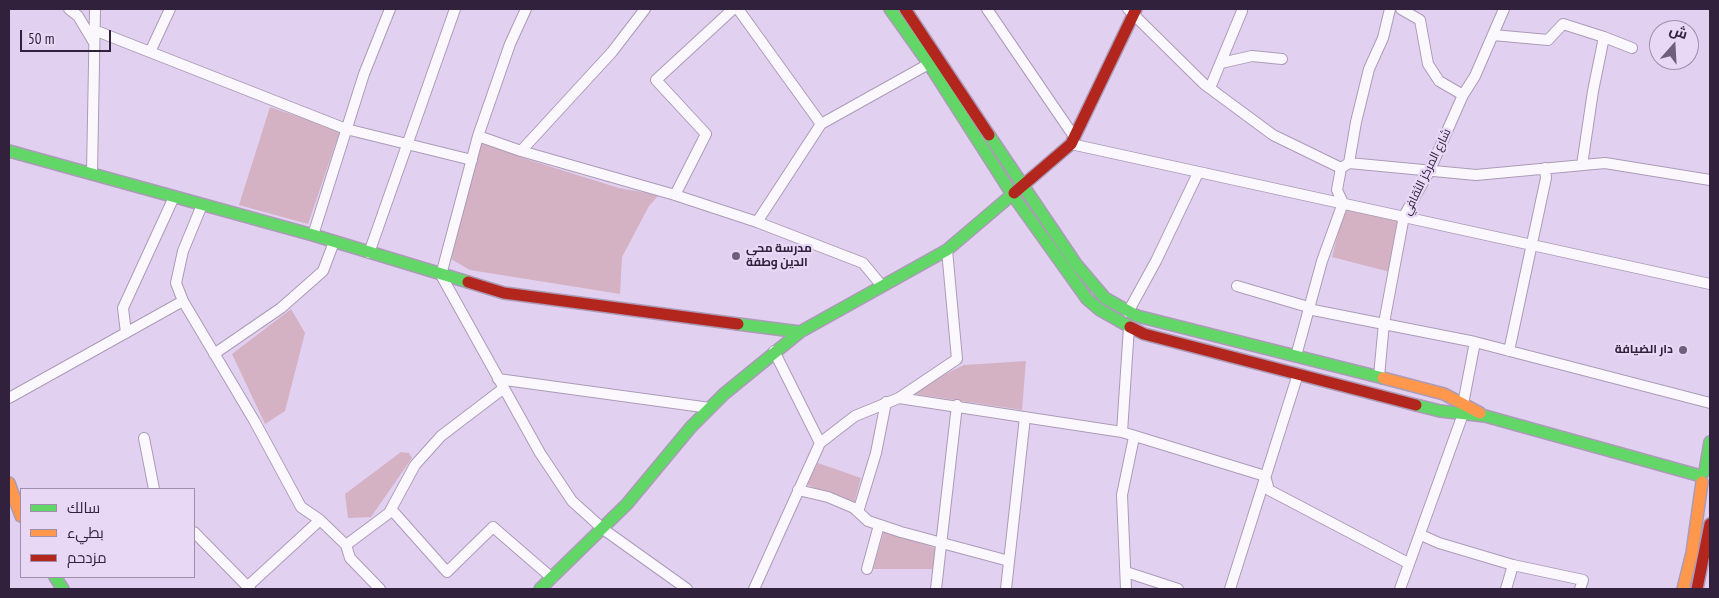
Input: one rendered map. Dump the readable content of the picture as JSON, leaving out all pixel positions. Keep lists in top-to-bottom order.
{
  "streets": {
    "street": ["شارع المركز الثقافي"]
  },
  "places": ["مدرسة محي الدين وطفة", "دار الضيافة"],
  "legend": ["سالك", "بطيء", "مزدحم"],
  "scale_bar": "50 m",
  "north": "top"
}
